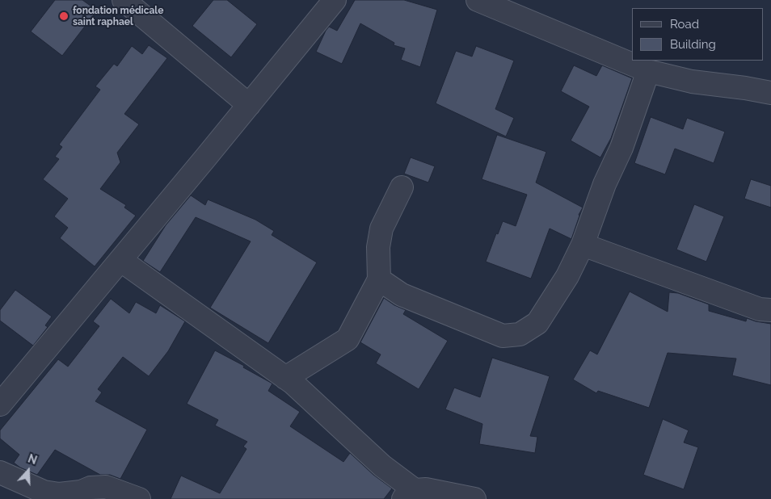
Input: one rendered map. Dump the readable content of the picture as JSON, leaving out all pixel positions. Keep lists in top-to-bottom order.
{
  "places": ["fondation médicale saint raphael"],
  "legend": ["Road", "Building"],
  "north": "top"
}
